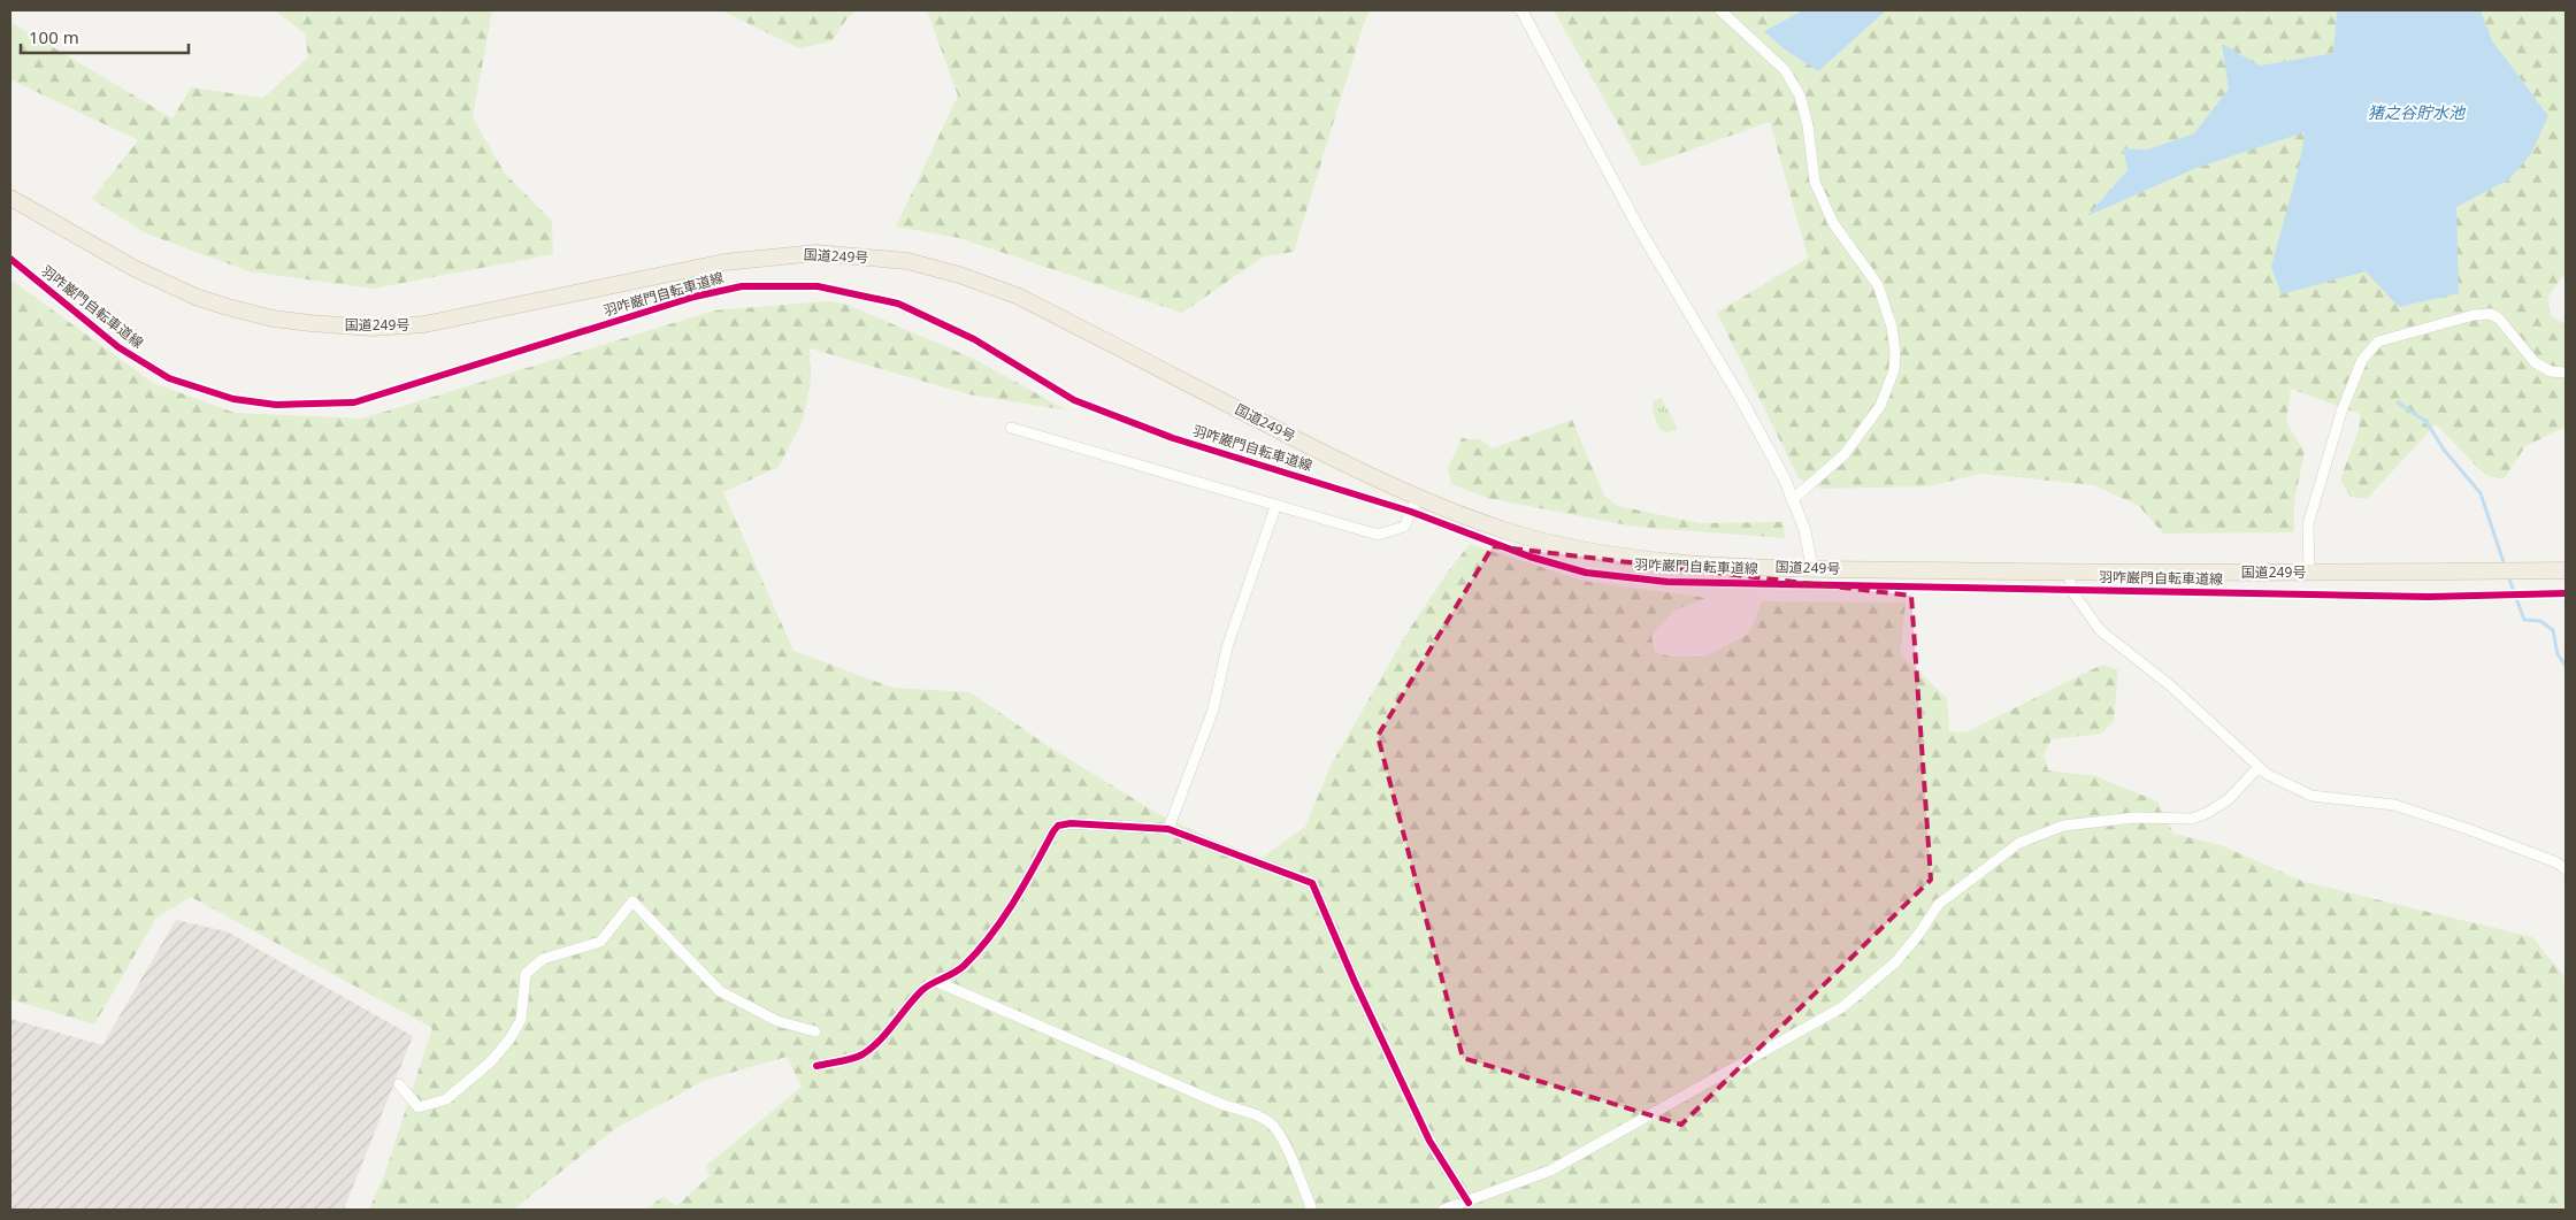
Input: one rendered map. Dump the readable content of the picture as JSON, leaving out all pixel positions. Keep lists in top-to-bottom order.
{
  "streets": {
    "highway": ["国道249号"],
    "cycle path": ["羽咋巌門自転車道線"]
  },
  "water": ["猪之谷貯水池"],
  "scale_bar": "100 m"
}
